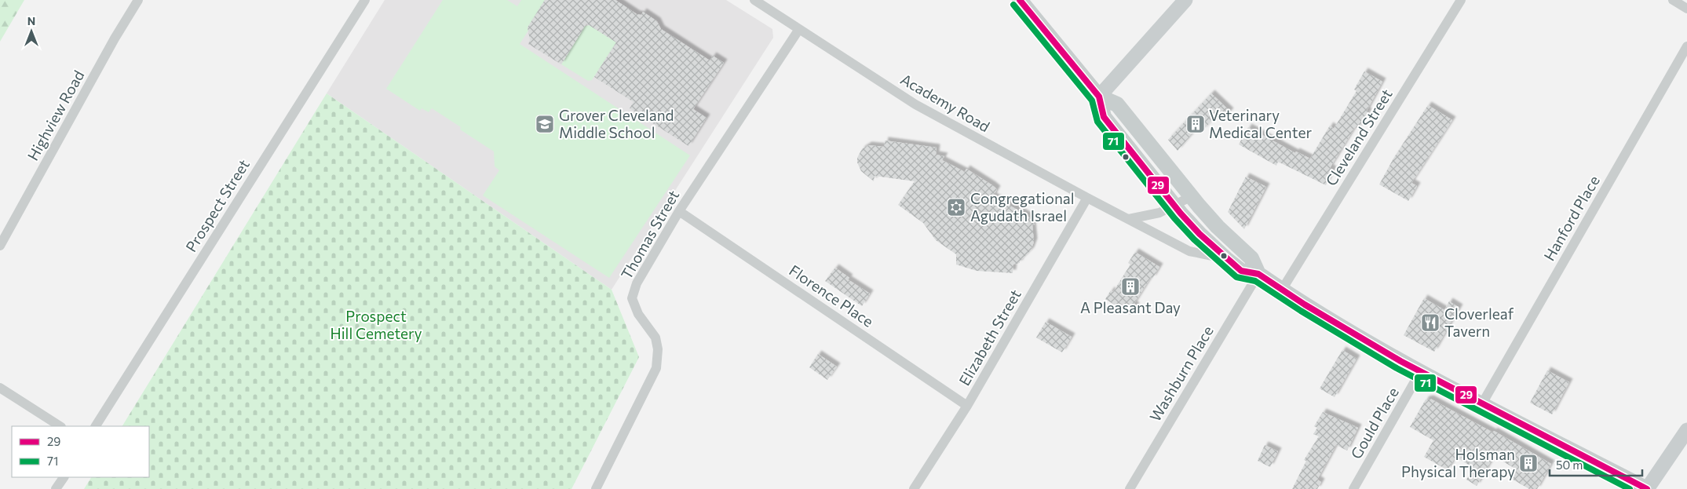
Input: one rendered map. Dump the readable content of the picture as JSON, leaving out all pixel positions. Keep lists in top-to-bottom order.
{
  "streets": {
    "street": [
      "Academy Road",
      "Highview Road",
      "Cleveland Street",
      "Prospect Street",
      "Hanford Place",
      "Thomas Street",
      "Florence Place",
      "Elizabeth Street",
      "Washburn Place",
      "Gould Place"
    ]
  },
  "crossings": [
    ["Academy Road", "Thomas Street"],
    ["Academy Road", "Elizabeth Street"],
    ["Thomas Street", "Florence Place"],
    ["Florence Place", "Elizabeth Street"]
  ],
  "parks": ["Prospect Hill Cemetery"],
  "places": {
    "school or university": ["Grover Cleveland Middle School"],
    "building": ["Veterinary Medical Center", "A Pleasant Day", "Holsman Physical Therapy"],
    "synagogue": ["Congregational Agudath Israel"],
    "restaurant": ["Cloverleaf Tavern"]
  },
  "lines": ["transit line 29", "transit line 71"],
  "legend": ["29", "71"],
  "scale_bar": "50 m",
  "north": "top"
}
